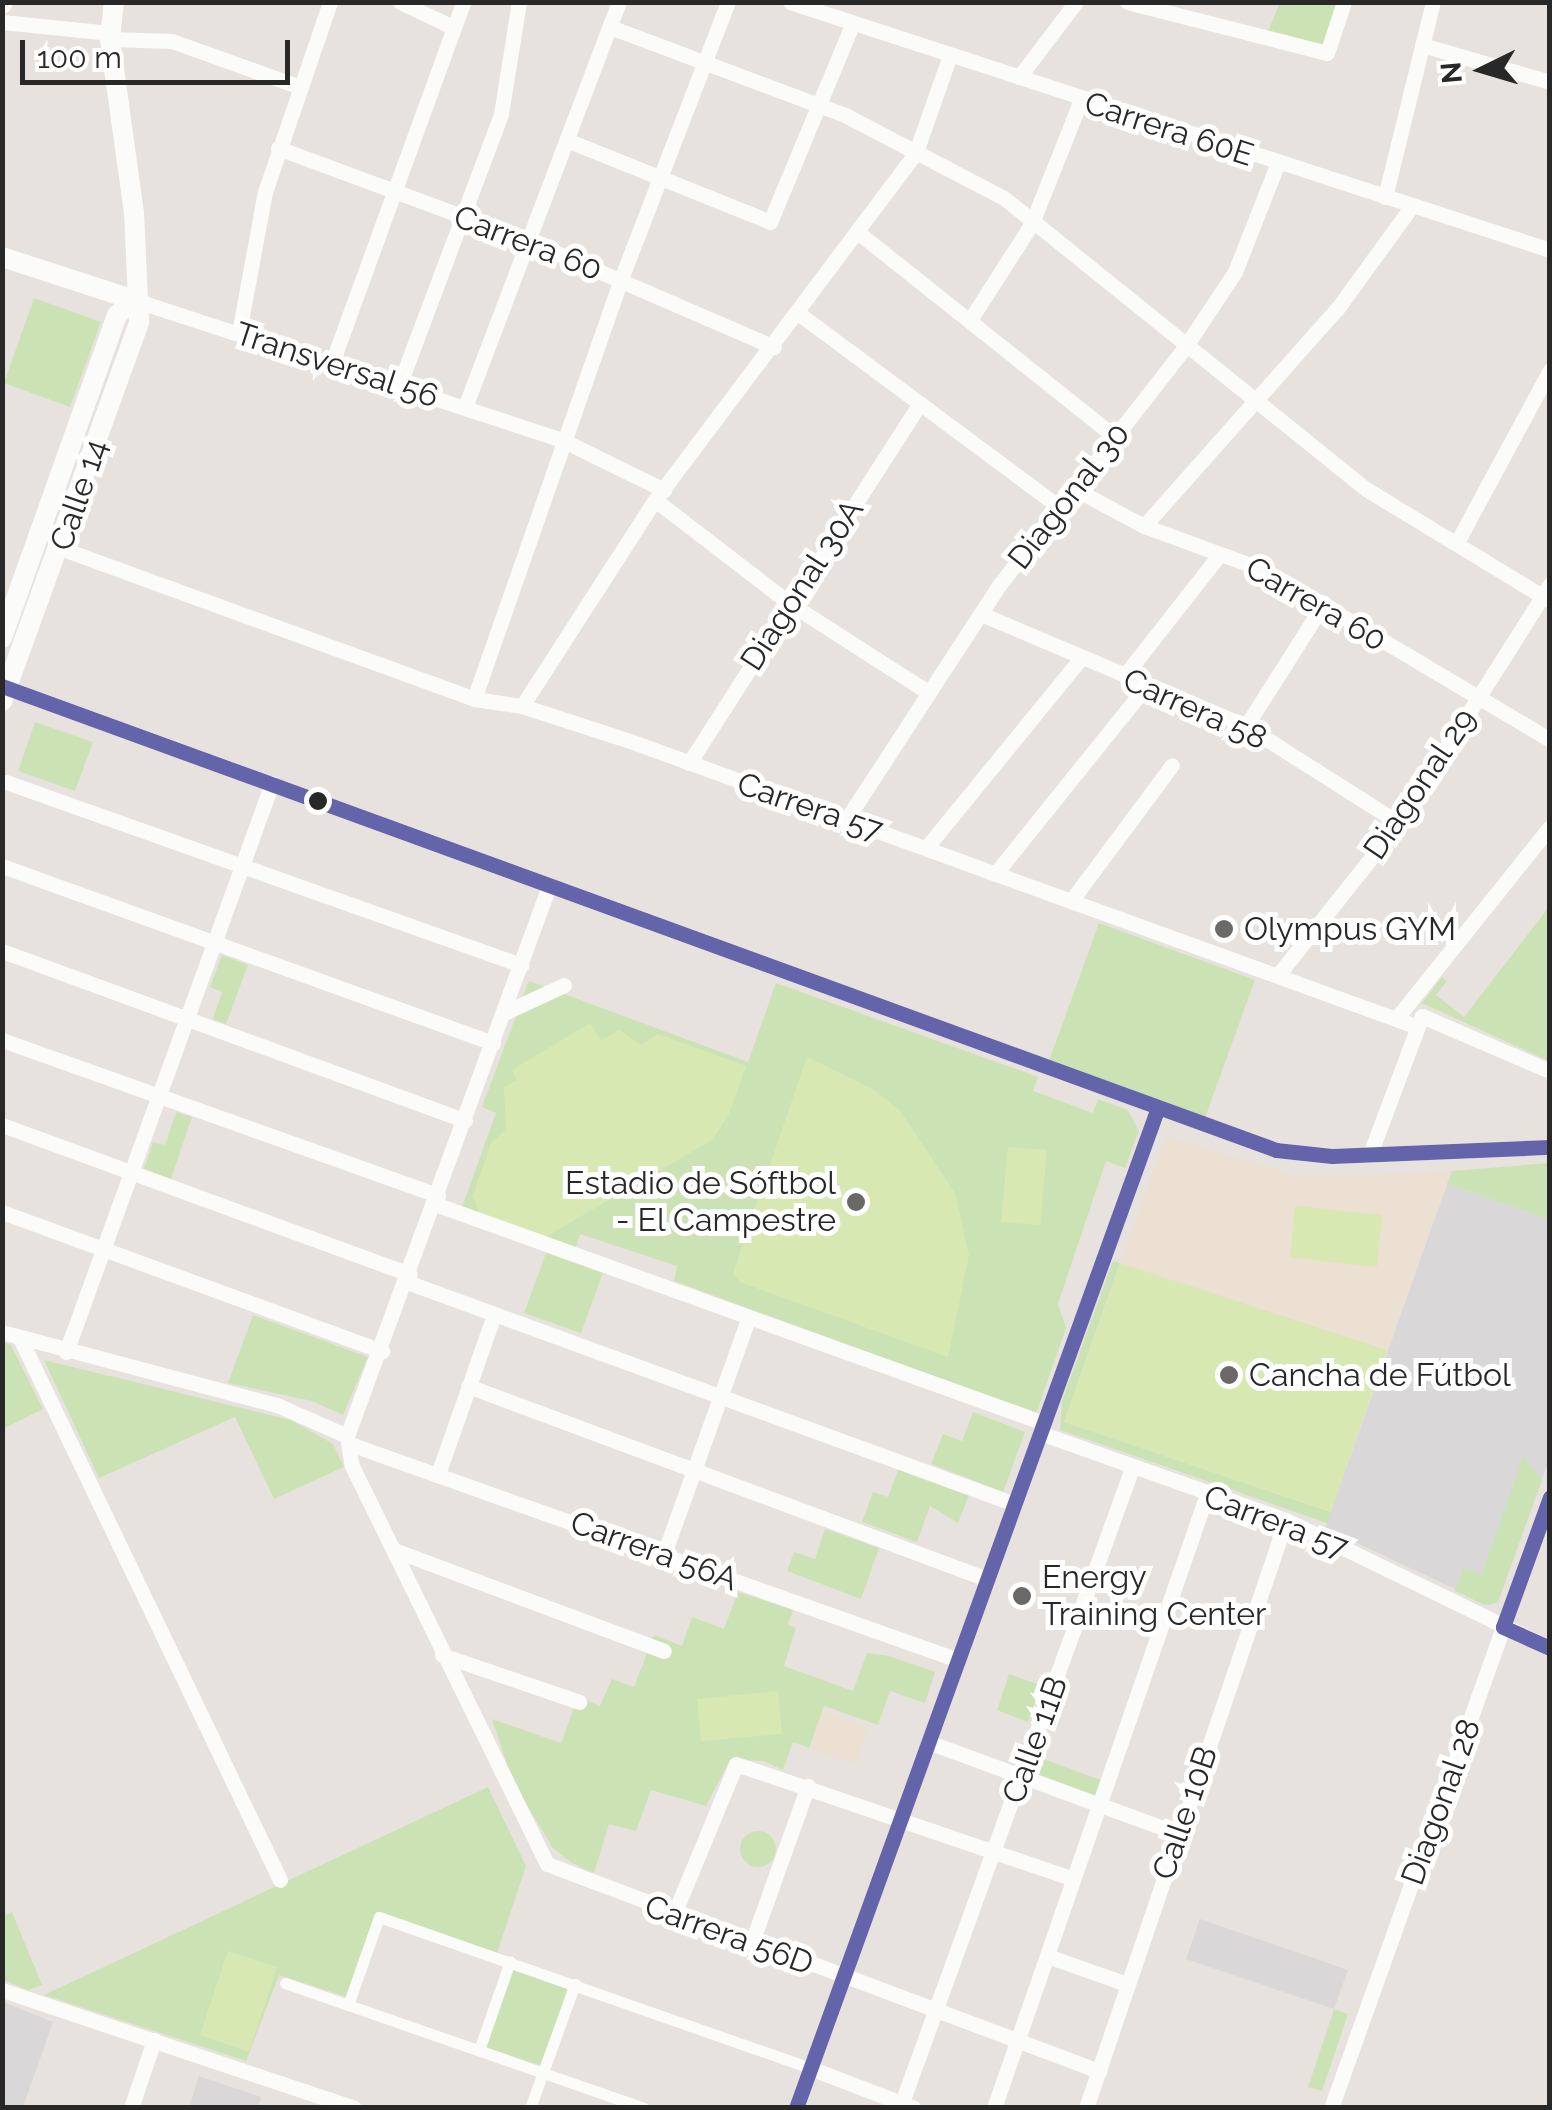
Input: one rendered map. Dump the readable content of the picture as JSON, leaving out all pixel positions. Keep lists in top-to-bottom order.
{
  "streets": {
    "street": [
      "Carrera 60E",
      "Carrera 60",
      "Transversal 56",
      "Calle 14",
      "Diagonal 30",
      "Diagonal 30A",
      "Carrera 58",
      "Diagonal 29",
      "Carrera 57",
      "Carrera 56A",
      "Calle 11B",
      "Diagonal 28",
      "Calle 10B",
      "Carrera 56D"
    ]
  },
  "crossings": [
    ["Carrera 60E", "Diagonal 30"],
    ["Carrera 60", "Diagonal 30"],
    ["Carrera 60", "Diagonal 29"],
    ["Transversal 56", "Calle 14"],
    ["Calle 14", "Carrera 57"],
    ["Diagonal 30", "Carrera 58"],
    ["Diagonal 30", "Carrera 57"],
    ["Diagonal 30A", "Carrera 57"],
    ["Carrera 58", "Diagonal 29"],
    ["Diagonal 29", "Carrera 57"],
    ["Carrera 57", "Calle 11B"],
    ["Carrera 57", "Diagonal 28"],
    ["Carrera 57", "Calle 10B"],
    ["Calle 11B", "Carrera 56D"],
    ["Calle 10B", "Carrera 56D"]
  ],
  "places": [
    "Olympus GYM",
    "Estadio de Sóftbol - El Campestre",
    "Cancha de Fútbol",
    "Energy Training Center"
  ],
  "scale_bar": "100 m",
  "north": "left"
}
